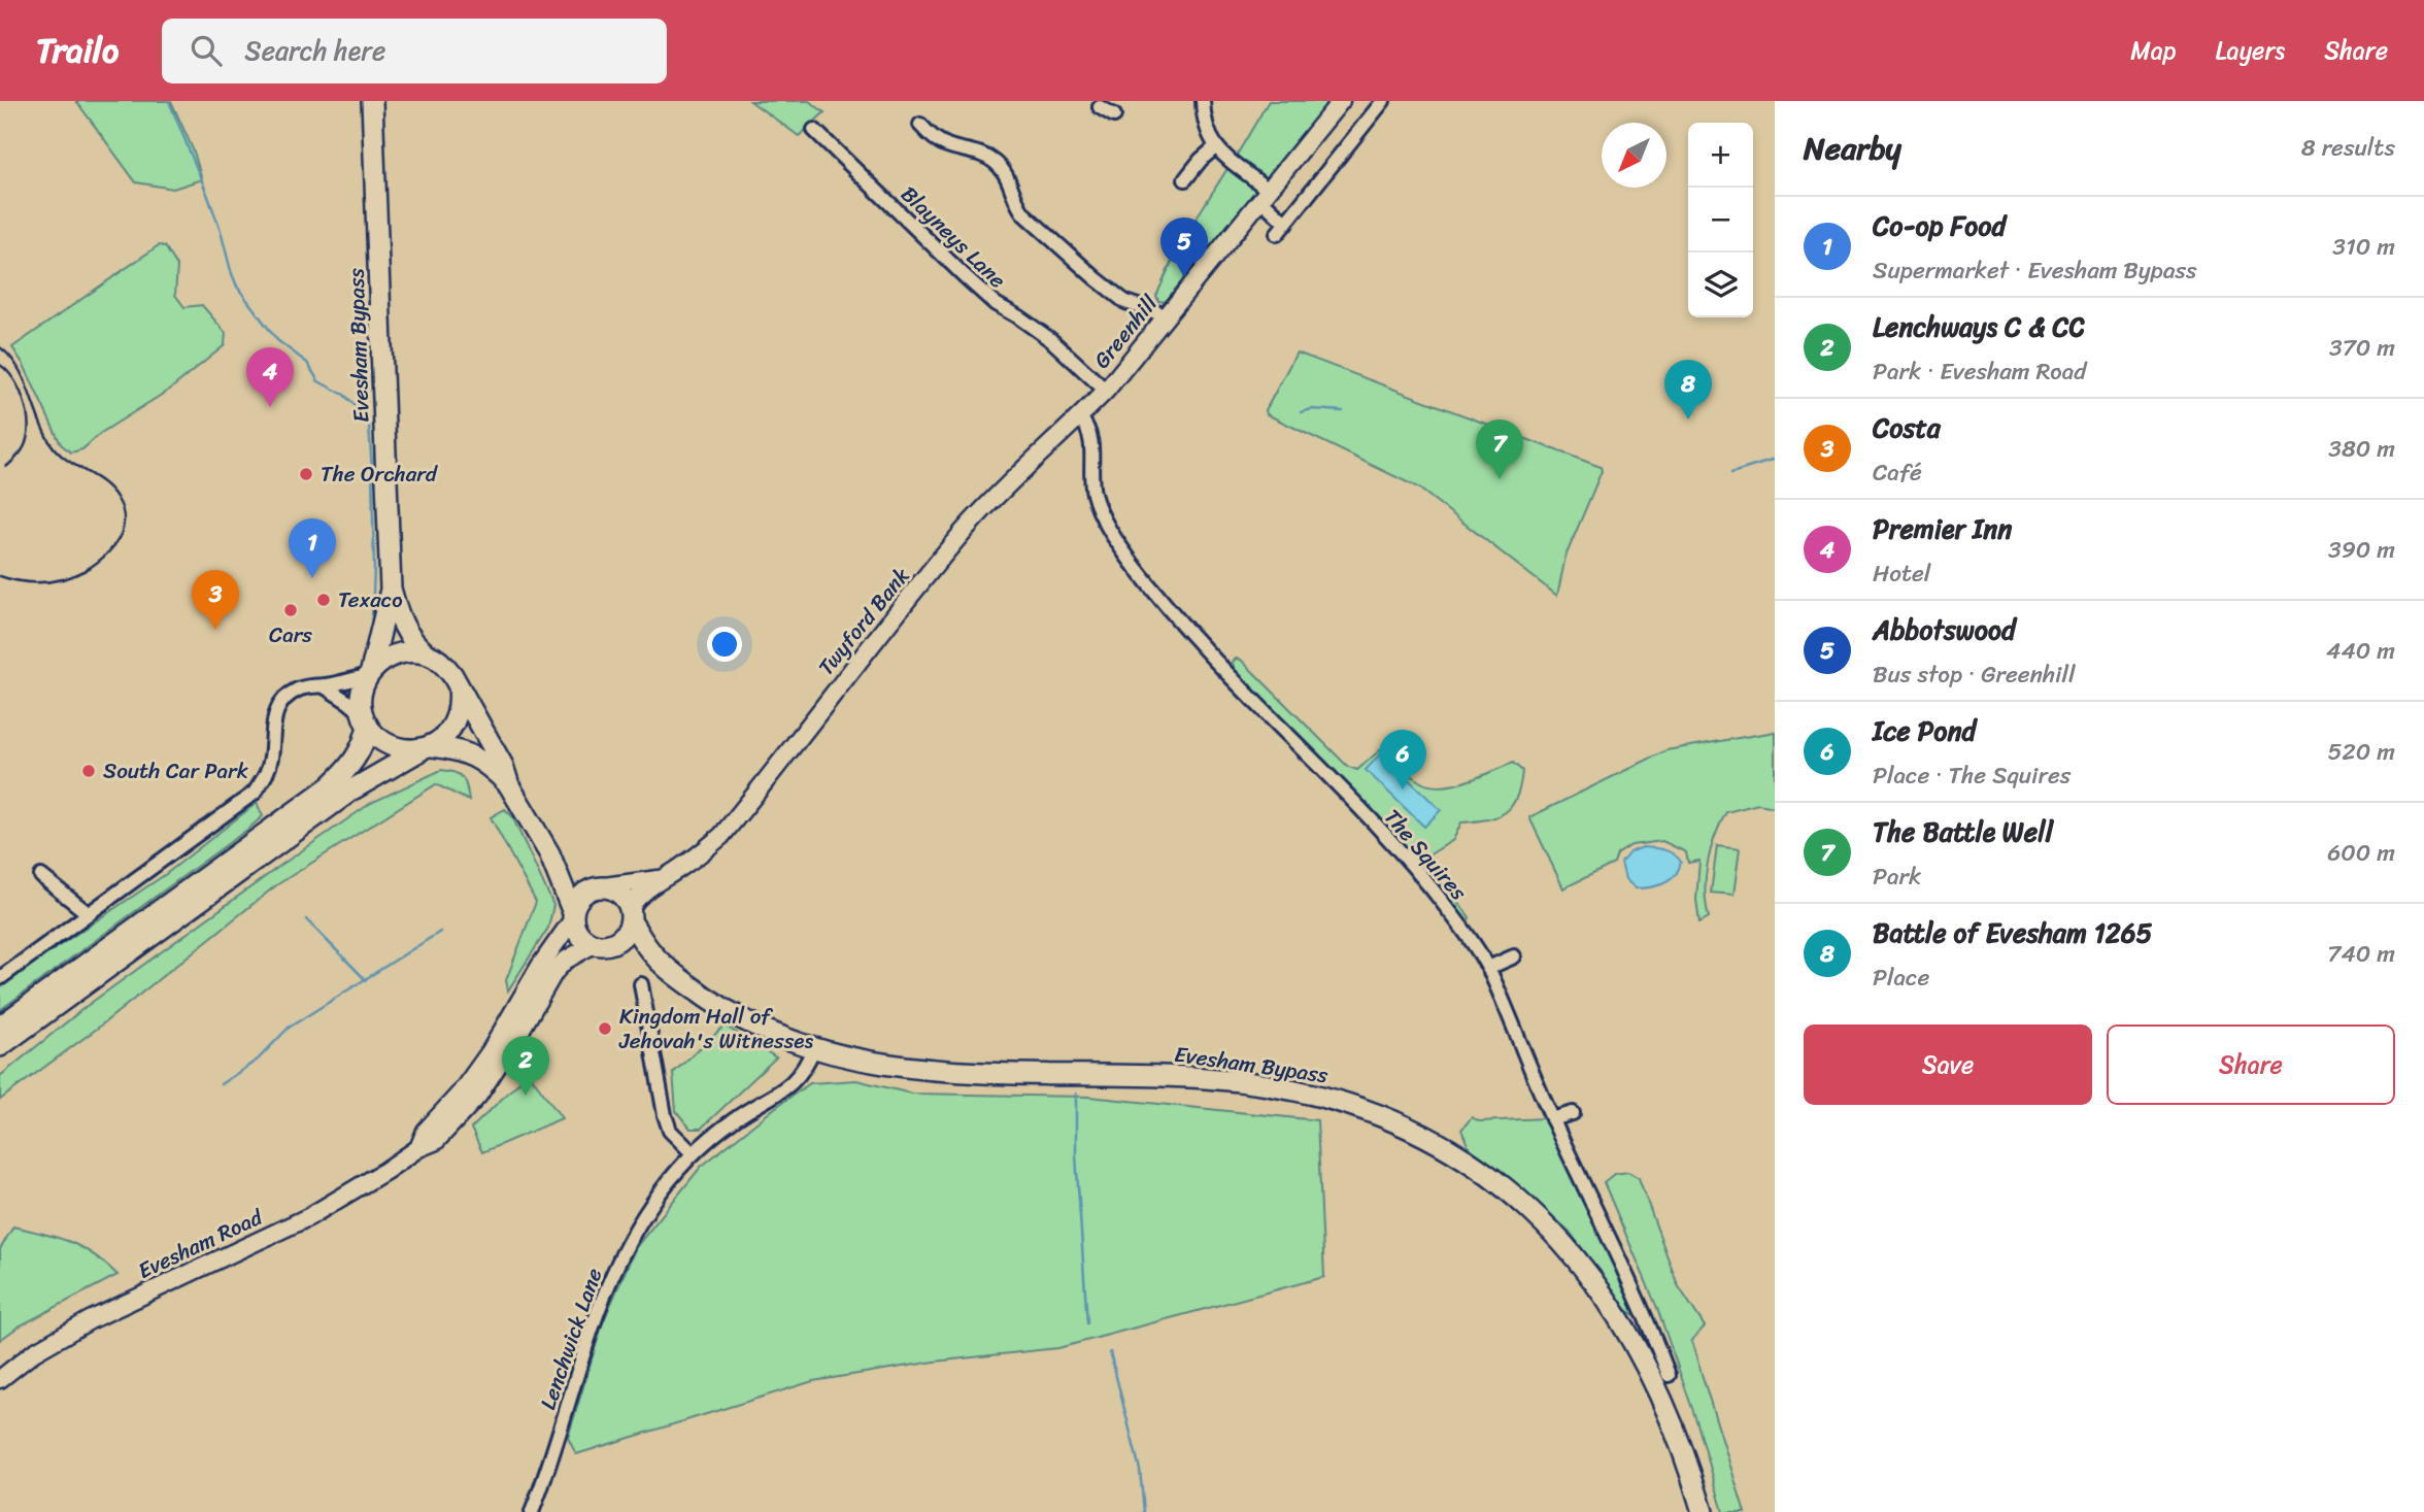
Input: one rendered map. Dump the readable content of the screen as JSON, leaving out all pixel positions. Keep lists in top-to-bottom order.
{
  "streets": {
    "highway": ["Evesham Bypass"],
    "main road": ["Greenhill", "Twyford Bank", "Evesham Road"],
    "street": ["Blayneys Lane", "The Squires", "Lenchwick Lane"]
  },
  "crossings": [
    ["Blayneys Lane", "Greenhill"],
    ["Blayneys Lane", "Twyford Bank"],
    ["Greenhill", "Twyford Bank"],
    ["Evesham Bypass", "Twyford Bank"],
    ["Evesham Bypass", "Evesham Road"],
    ["Evesham Bypass", "Lenchwick Lane"],
    ["Twyford Bank", "The Squires"],
    ["Twyford Bank", "Evesham Road"]
  ],
  "places": [
    "The Orchard",
    "Texaco",
    "Cars",
    "South Car Park",
    "Kingdom Hall of Jehovah's Witnesses"
  ],
  "north": "bottom left",
  "page": {
    "header": "Trailo",
    "search": "Search here",
    "nav": ["Map", "Layers", "Share"],
    "heading": ["Nearby", "8 results"],
    "map_buttons": ["+", "−"],
    "list": [
      {
        "mark": "1",
        "name": "Co-op Food",
        "note": "Supermarket · Evesham Bypass",
        "value": "310 m"
      },
      {
        "mark": "2",
        "name": "Lenchways C & CC",
        "note": "Park · Evesham Road",
        "value": "370 m"
      },
      {
        "mark": "3",
        "name": "Costa",
        "note": "Café",
        "value": "380 m"
      },
      {
        "mark": "4",
        "name": "Premier Inn",
        "note": "Hotel",
        "value": "390 m"
      },
      {
        "mark": "5",
        "name": "Abbotswood",
        "note": "Bus stop · Greenhill",
        "value": "440 m"
      },
      {
        "mark": "6",
        "name": "Ice Pond",
        "note": "Place · The Squires",
        "value": "520 m"
      },
      {
        "mark": "7",
        "name": "The Battle Well",
        "note": "Park",
        "value": "600 m"
      },
      {
        "mark": "8",
        "name": "Battle of Evesham 1265",
        "note": "Place",
        "value": "740 m"
      }
    ],
    "pins": [
      "5",
      "4",
      "8",
      "7",
      "1",
      "3",
      "6",
      "2"
    ],
    "buttons": ["Save", "Share"]
  }
}
